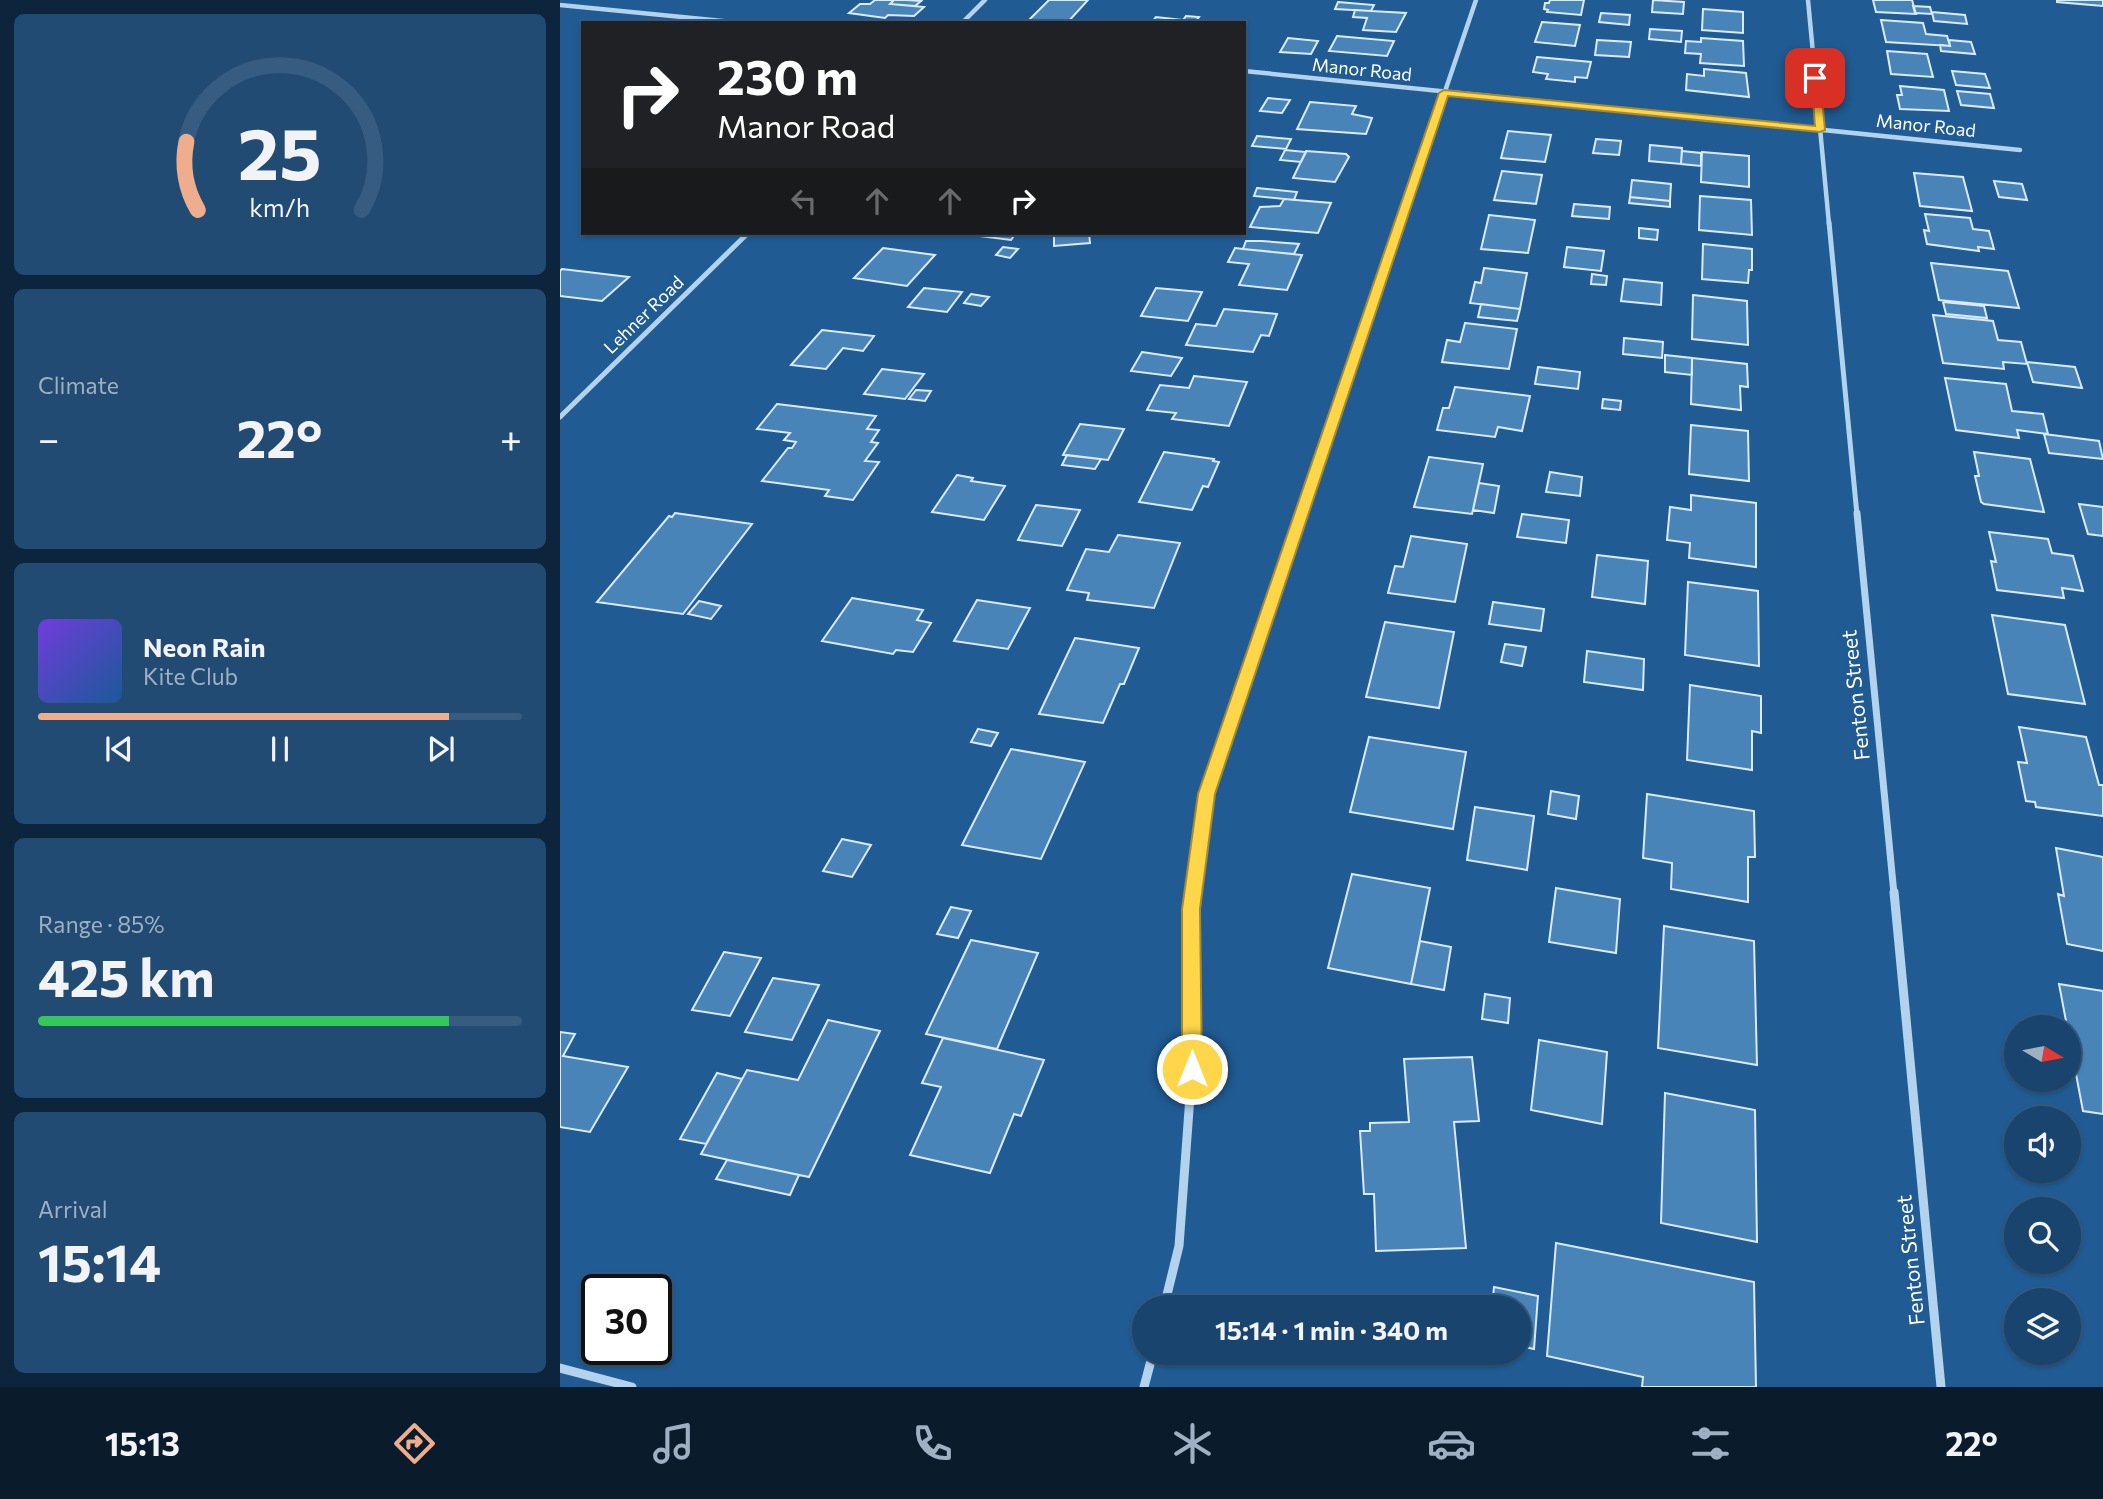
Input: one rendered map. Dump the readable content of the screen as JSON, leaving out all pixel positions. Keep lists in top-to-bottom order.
{
  "streets": {
    "street": ["Manor Road", "Lehner Road", "Fenton Street"]
  },
  "crossings": [
    ["Manor Road", "Fenton Street"]
  ],
  "north": "right",
  "page": {
    "turn": ["230 m", "Manor Road"],
    "tile": [
      "Climate",
      ["Range · 85%", "425 km"],
      ["Arrival", "15:14"]
    ],
    "heat": ["−", "22°", "+"],
    "song": ["Neon Rain", "Kite Club"],
    "limit": "30",
    "trip": "15:14 · 1 min · 340 m",
    "tabs": ["15:13", "22°"],
    "gauge": ["25", "km/h"]
  }
}
